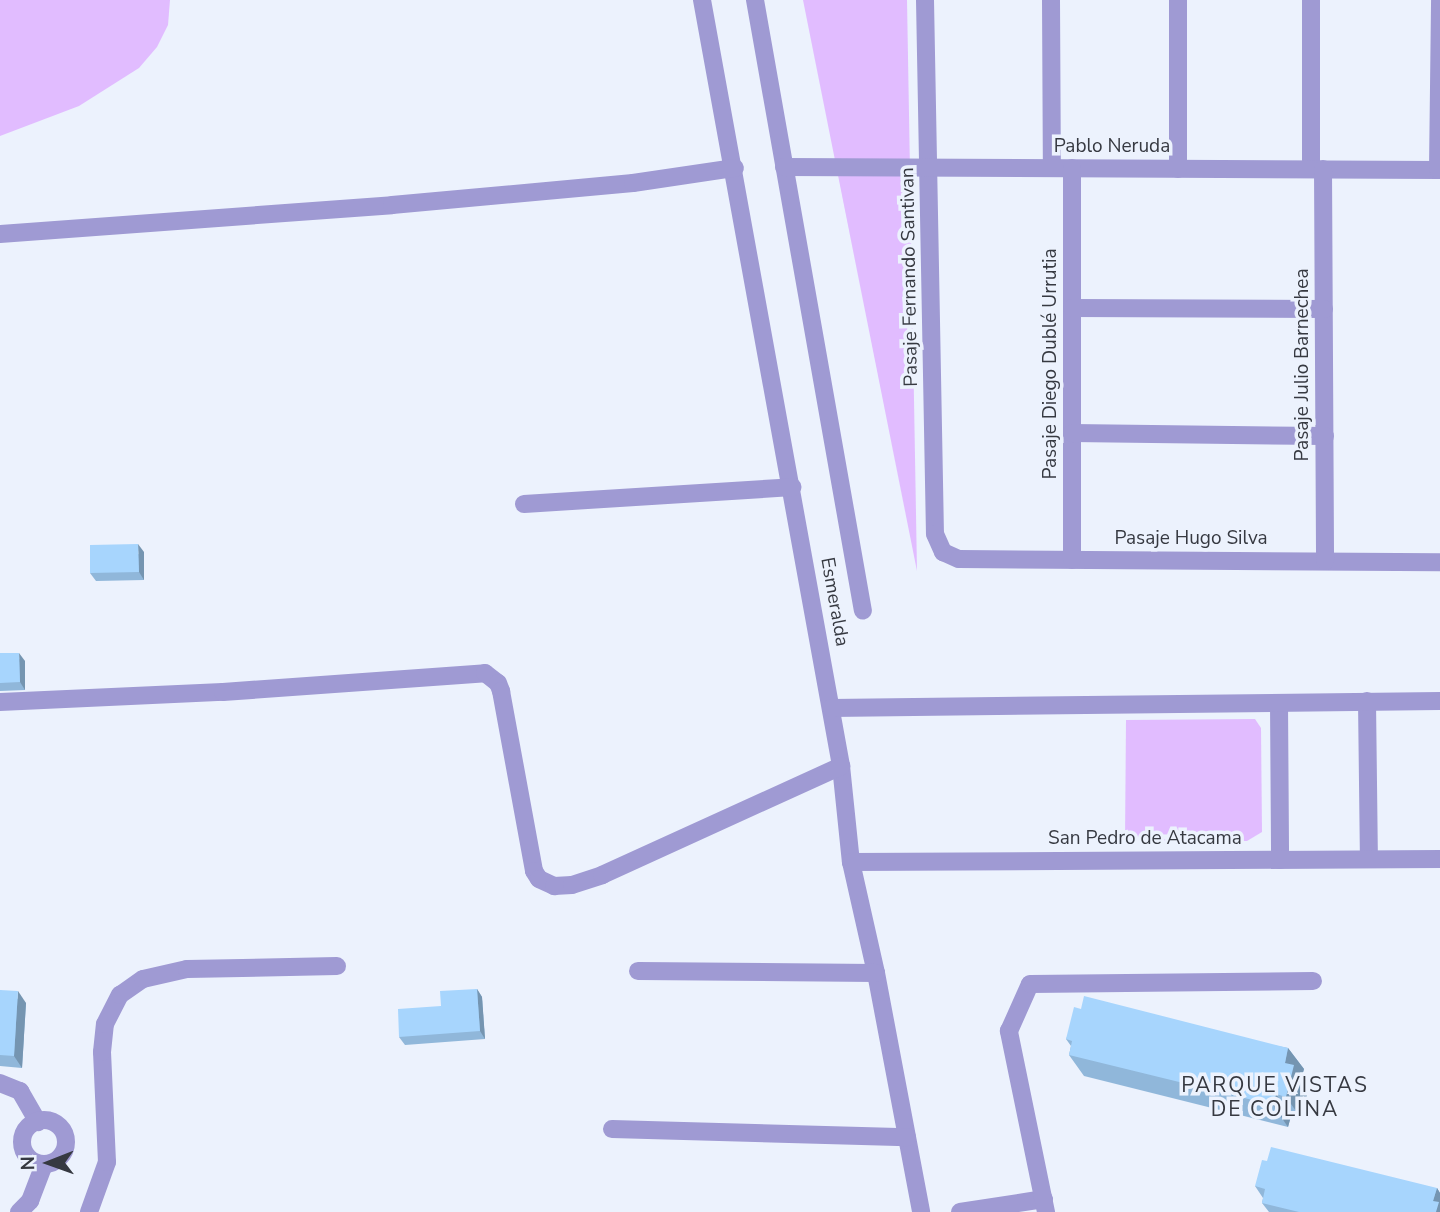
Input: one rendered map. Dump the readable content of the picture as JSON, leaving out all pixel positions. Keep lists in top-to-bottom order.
{
  "streets": {
    "street": [
      "Pablo Neruda",
      "Pasaje Fernando Santivan",
      "Pasaje Diego Dublé Urrutia",
      "Pasaje Julio Barnechea",
      "Pasaje Hugo Silva",
      "Esmeralda",
      "San Pedro de Atacama"
    ]
  },
  "crossings": [
    ["Pablo Neruda", "Pasaje Fernando Santivan"],
    ["Pablo Neruda", "Pasaje Diego Dublé Urrutia"],
    ["Pablo Neruda", "Pasaje Julio Barnechea"],
    ["Pablo Neruda", "Esmeralda"],
    ["Pasaje Fernando Santivan", "Pasaje Hugo Silva"],
    ["Pasaje Diego Dublé Urrutia", "Pasaje Hugo Silva"],
    ["Pasaje Julio Barnechea", "Pasaje Hugo Silva"],
    ["Esmeralda", "San Pedro de Atacama"]
  ],
  "districts": ["PARQUE VISTAS DE COLINA"],
  "north": "left"
}
